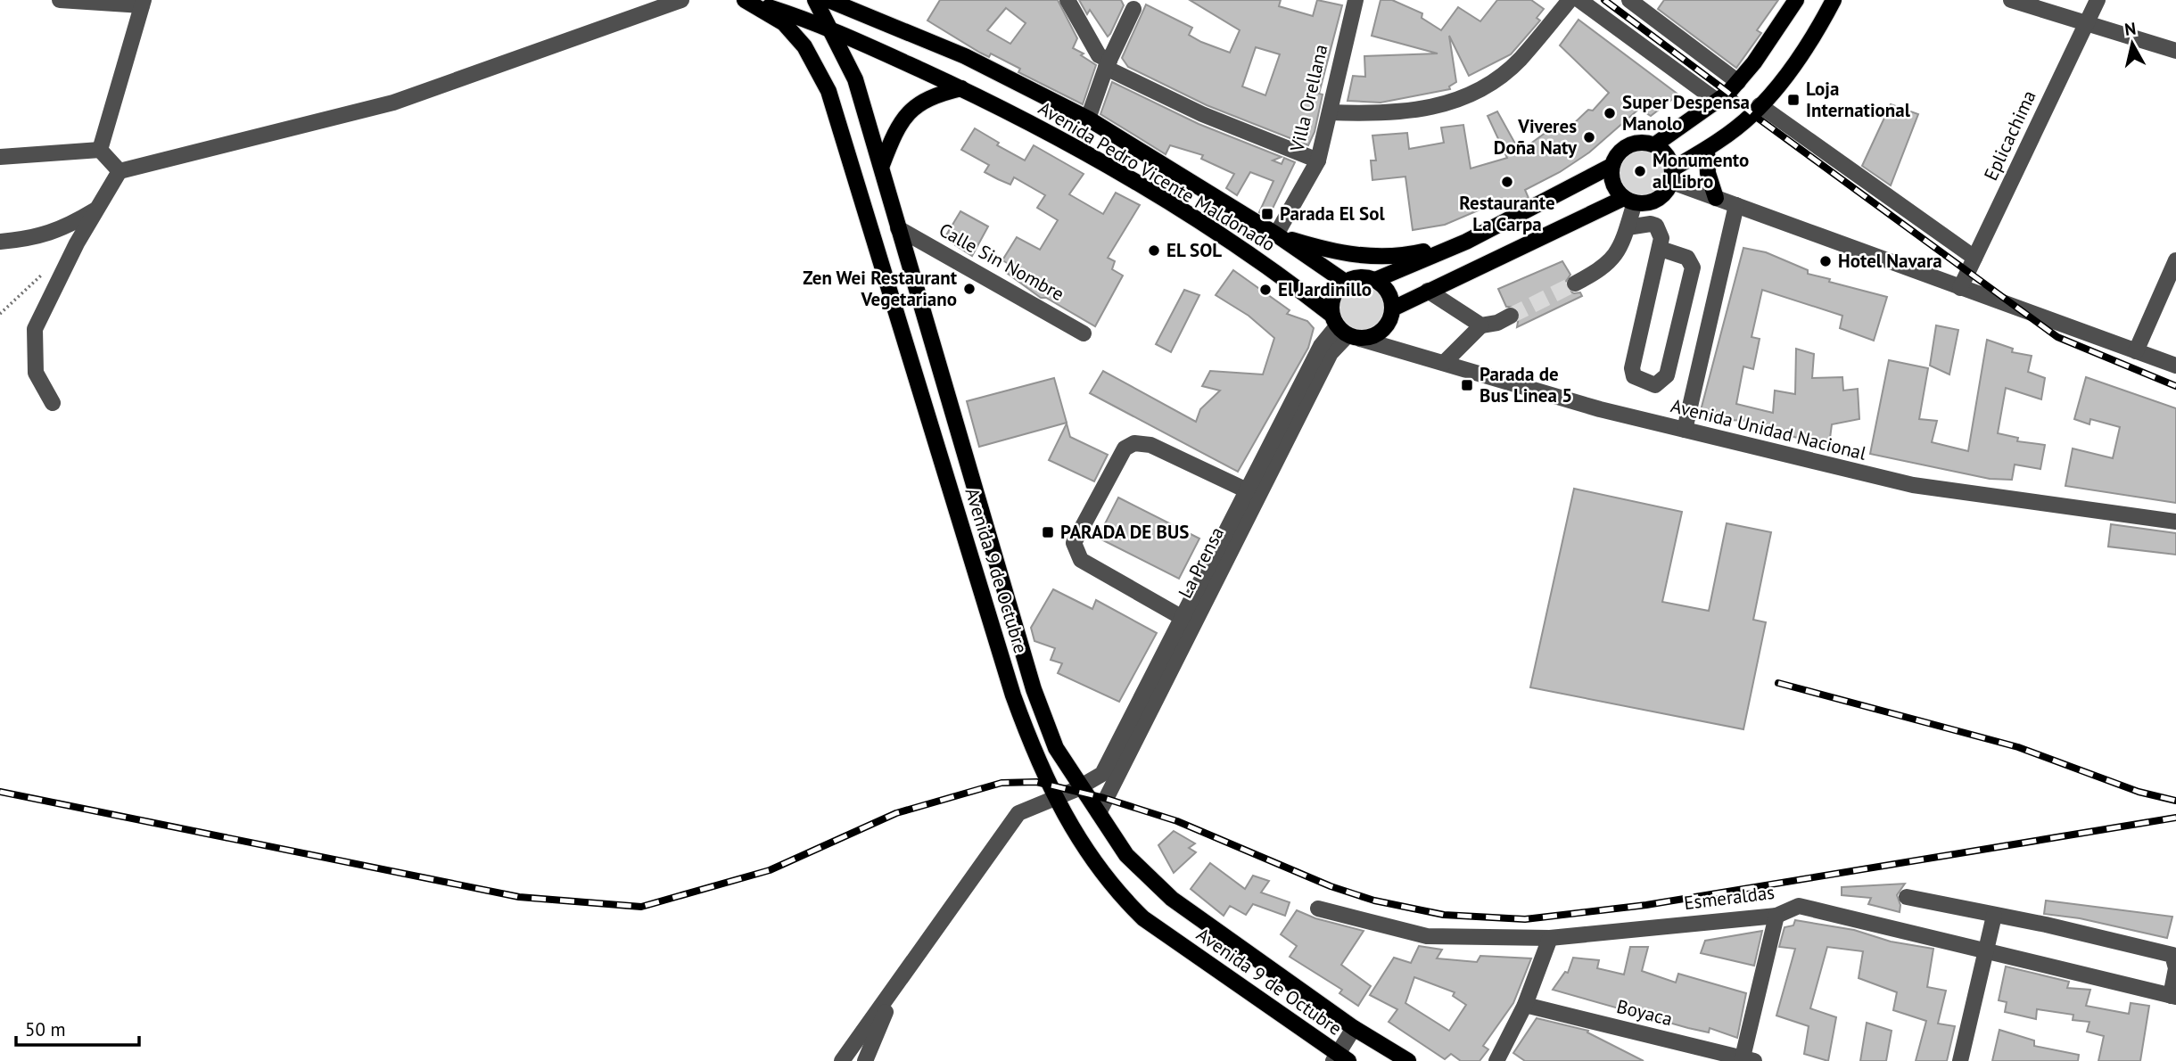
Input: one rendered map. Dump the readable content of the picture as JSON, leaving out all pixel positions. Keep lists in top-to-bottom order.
{
  "streets": {
    "main road": ["Avenida Pedro Vicente Maldonado", "Avenida 9 de Octubre"],
    "street": [
      "Villa Orellana",
      "Eplicachima",
      "Calle Sin Nombre",
      "Avenida Unidad Nacional",
      "La Prensa",
      "Esmeraldas",
      "Boyaca"
    ]
  },
  "crossings": [
    ["Villa Orellana", "Avenida Pedro Vicente Maldonado"],
    ["Avenida Pedro Vicente Maldonado", "Avenida Unidad Nacional"],
    ["Avenida Pedro Vicente Maldonado", "La Prensa"],
    ["Avenida Pedro Vicente Maldonado", "Avenida 9 de Octubre"],
    ["Calle Sin Nombre", "Avenida 9 de Octubre"],
    ["Avenida Unidad Nacional", "La Prensa"],
    ["La Prensa", "Avenida 9 de Octubre"]
  ],
  "places": {
    "transit": [
      "Loja International",
      "Parada El Sol",
      "Parada de Bus Linea 5",
      "PARADA DE BUS"
    ],
    "other": [
      "Super Despensa Manolo",
      "Viveres Doña Naty",
      "Monumento al Libro",
      "Restaurante La Carpa",
      "EL SOL",
      "Hotel Navara",
      "Zen Wei Restaurant Vegetariano",
      "El Jardinillo"
    ]
  },
  "scale_bar": "50 m",
  "north": "top"
}
